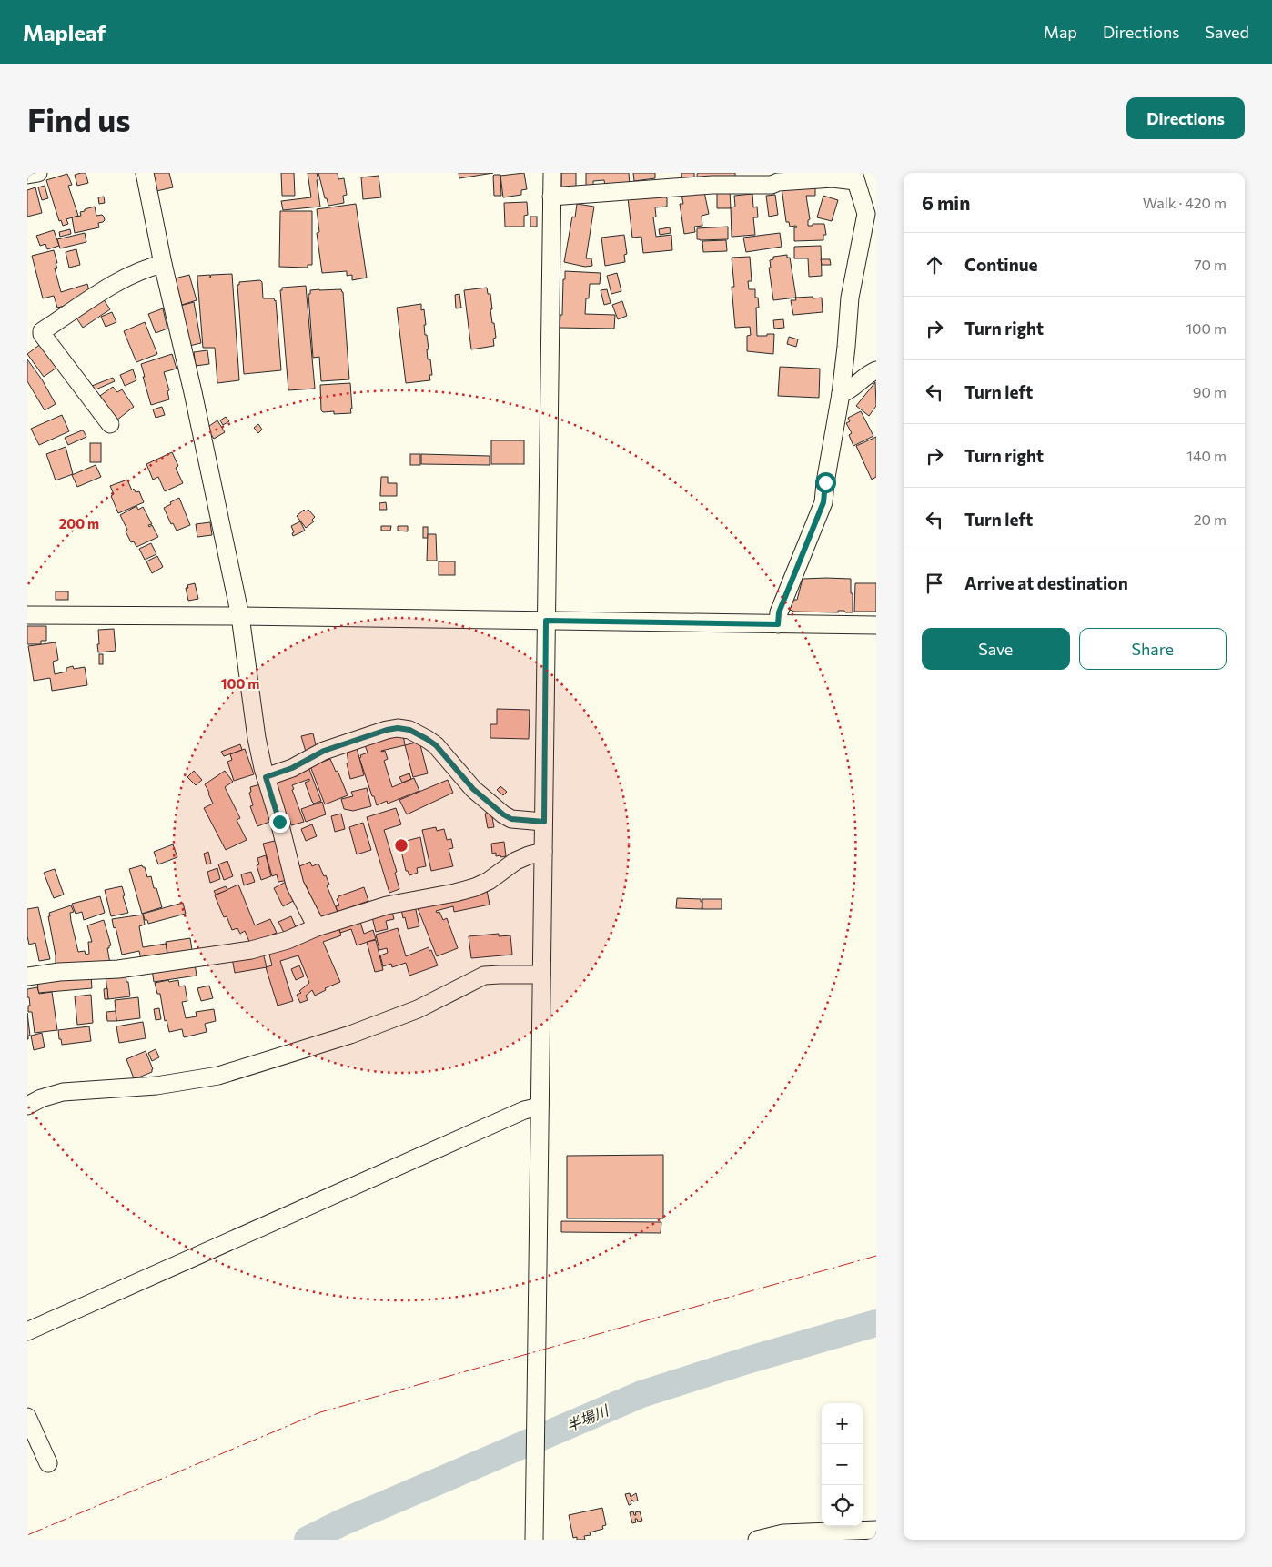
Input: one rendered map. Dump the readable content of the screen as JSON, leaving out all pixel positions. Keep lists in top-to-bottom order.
{
  "water": ["半場川"],
  "page": {
    "header": "Mapleaf",
    "nav": ["Map", "Directions", "Saved"],
    "buttons": [
      "Directions",
      ["Save", "Share"]
    ],
    "title": "Find us",
    "heading": ["6 min", "Walk · 420 m"],
    "list": [
      ["Continue", "70 m"],
      ["Turn right", "100 m"],
      ["Turn left", "90 m"],
      ["Turn right", "140 m"],
      ["Turn left", "20 m"],
      "Arrive at destination"
    ],
    "map_buttons": ["+", "−"]
  },
  "rings": ["200 m", "100 m"]
}
